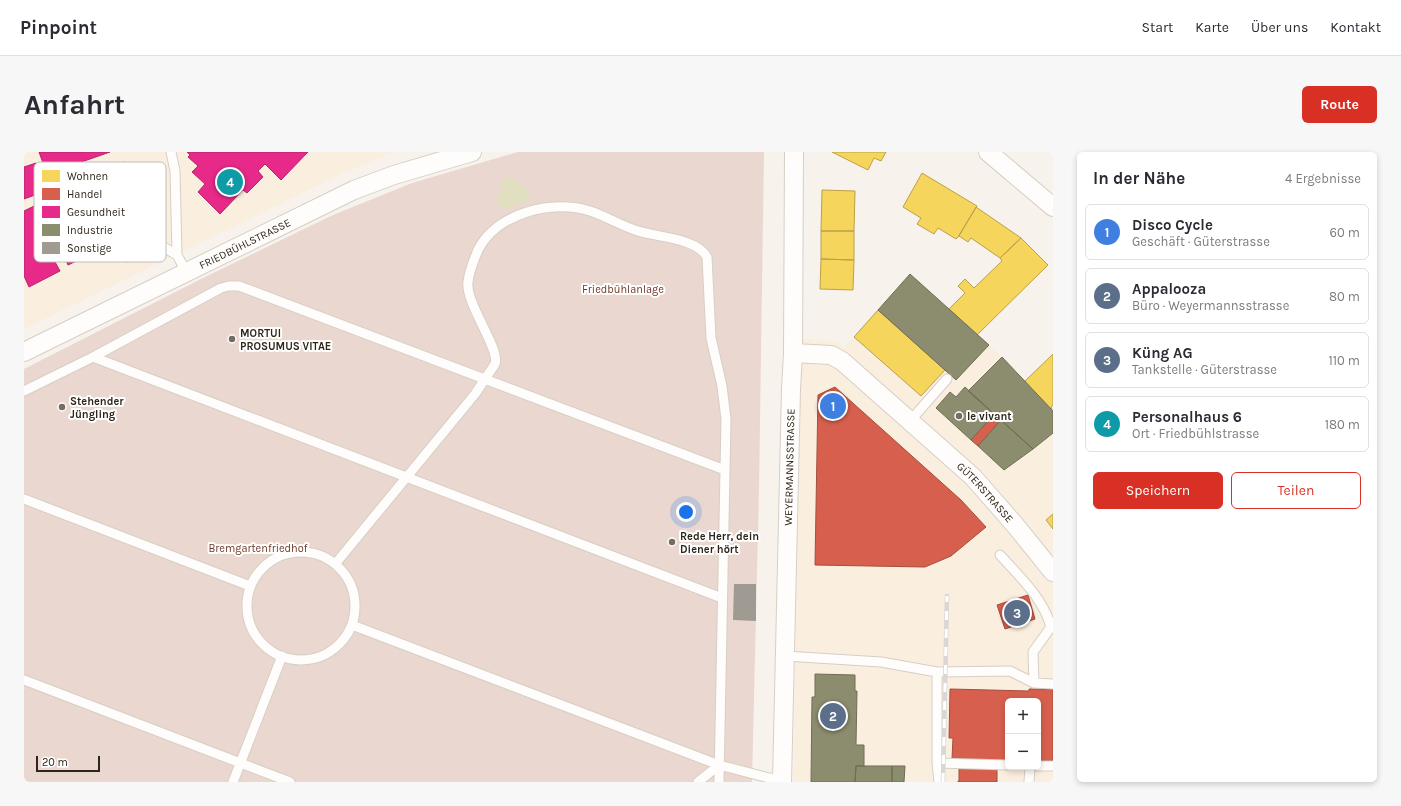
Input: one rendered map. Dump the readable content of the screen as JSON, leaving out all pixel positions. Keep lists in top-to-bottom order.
{
  "streets": {
    "street": ["FRIEDBÜHLSTRASSE", "WEYERMANNSSTRASSE", "GÜTERSTRASSE"]
  },
  "crossings": [
    ["WEYERMANNSSTRASSE", "GÜTERSTRASSE"]
  ],
  "parks": ["Friedbühlanlage", "Bremgartenfriedhof"],
  "places": [
    "MORTUI PROSUMUS VITAE",
    "Stehender Jüngling",
    "le vivant",
    "Rede Herr, dein Diener hört"
  ],
  "legend": [
    "Wohnen",
    "Handel",
    "Gesundheit",
    "Industrie",
    "Sonstige"
  ],
  "scale_bar": "20 m",
  "page": {
    "header": "Pinpoint",
    "nav": [
      "Start",
      "Karte",
      "Über uns",
      "Kontakt"
    ],
    "buttons": [
      "Route",
      ["Speichern", "Teilen"]
    ],
    "title": "Anfahrt",
    "heading": ["In der Nähe", "4 Ergebnisse"],
    "pins": [
      "4",
      "1",
      "3",
      "2"
    ],
    "list": [
      {
        "mark": "1",
        "name": "Disco Cycle",
        "note": "Geschäft · Güterstrasse",
        "value": "60 m"
      },
      {
        "mark": "2",
        "name": "Appalooza",
        "note": "Büro · Weyermannsstrasse",
        "value": "80 m"
      },
      {
        "mark": "3",
        "name": "Küng AG",
        "note": "Tankstelle · Güterstrasse",
        "value": "110 m"
      },
      {
        "mark": "4",
        "name": "Personalhaus 6",
        "note": "Ort · Friedbühlstrasse",
        "value": "180 m"
      }
    ],
    "map_buttons": ["+", "−"],
    "scale": "20 m"
  }
}
